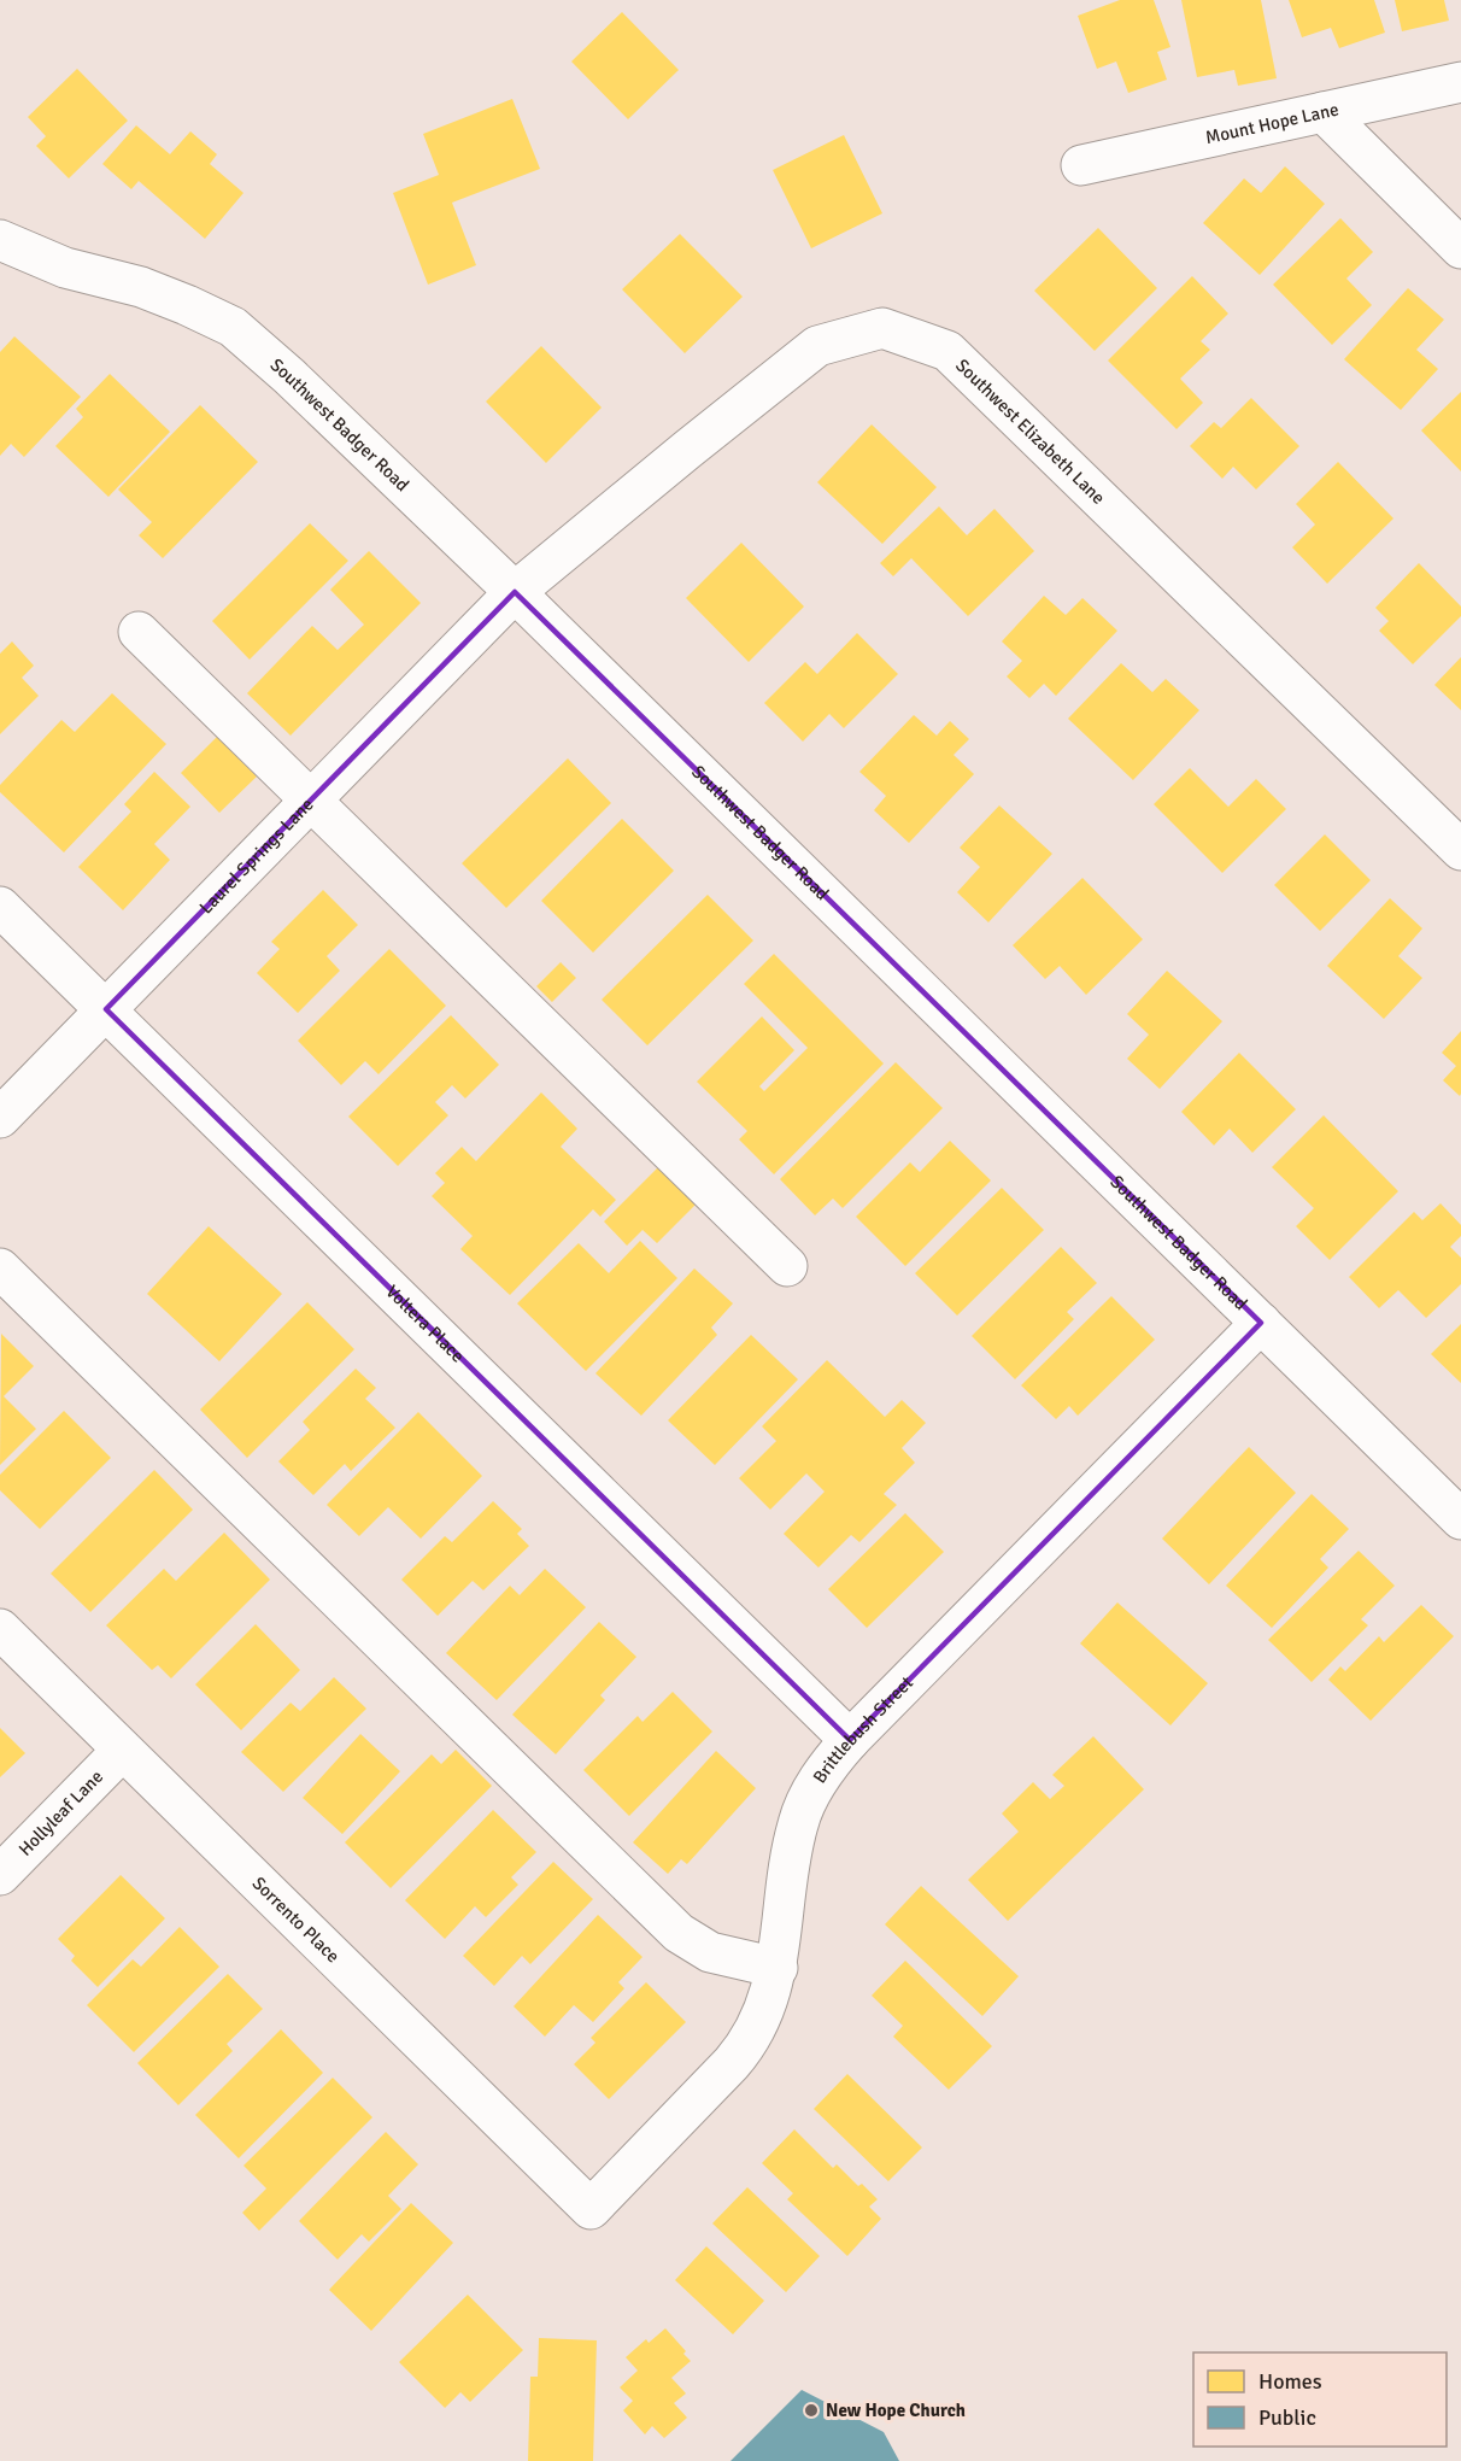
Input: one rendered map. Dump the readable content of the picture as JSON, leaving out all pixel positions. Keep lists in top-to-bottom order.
{
  "streets": {
    "street": [
      "Mount Hope Lane",
      "Southwest Badger Road",
      "Southwest Elizabeth Lane",
      "Laurel Springs Lane",
      "Voltera Place",
      "Brittlebush Street",
      "Hollyleaf Lane",
      "Sorrento Place"
    ]
  },
  "crossings": [
    ["Southwest Badger Road", "Southwest Elizabeth Lane"],
    ["Southwest Badger Road", "Laurel Springs Lane"],
    ["Southwest Badger Road", "Brittlebush Street"],
    ["Southwest Elizabeth Lane", "Laurel Springs Lane"],
    ["Laurel Springs Lane", "Voltera Place"],
    ["Voltera Place", "Brittlebush Street"],
    ["Brittlebush Street", "Sorrento Place"],
    ["Hollyleaf Lane", "Sorrento Place"]
  ],
  "places": ["New Hope Church"],
  "legend": ["Homes", "Public"]
}
